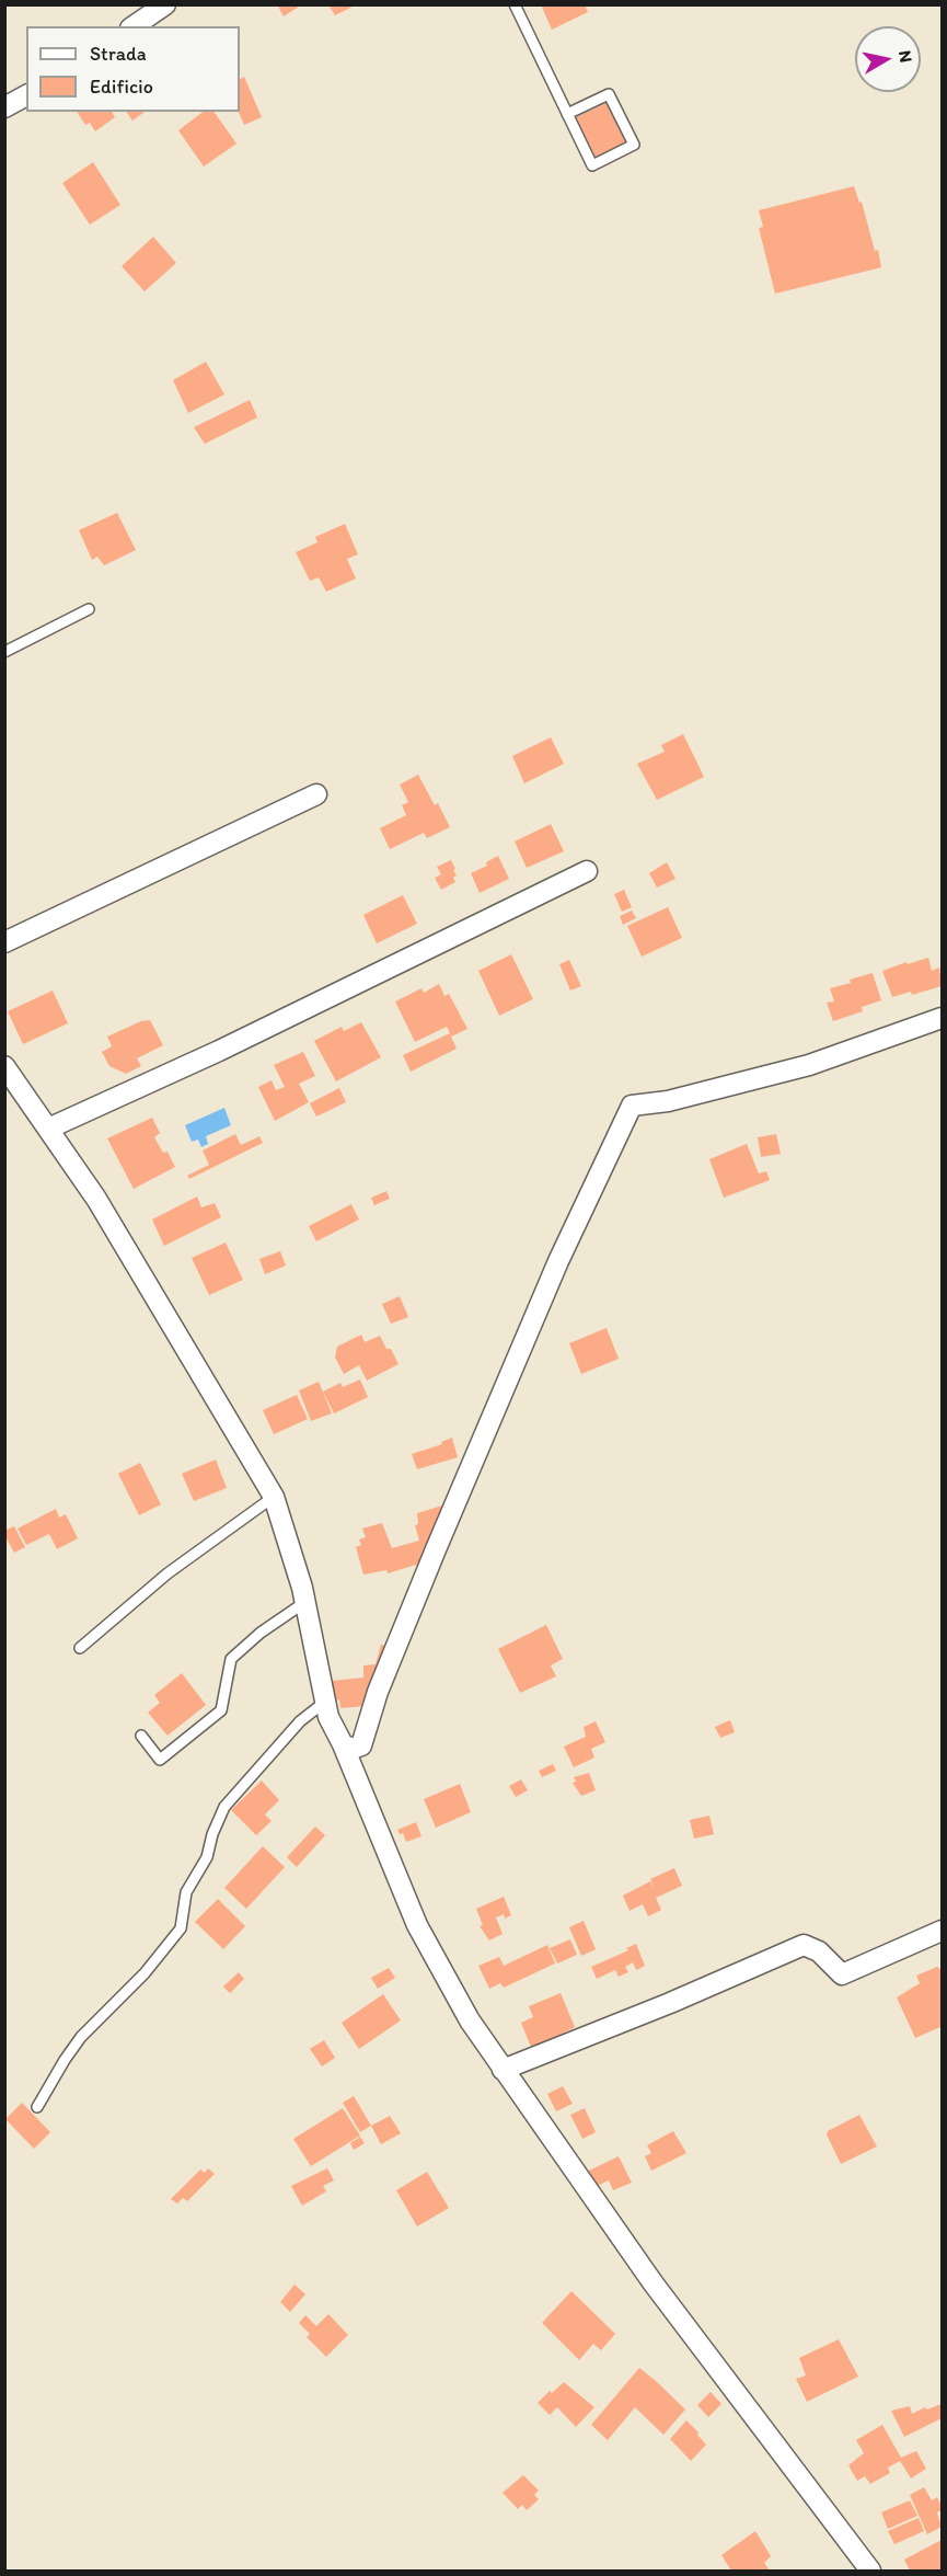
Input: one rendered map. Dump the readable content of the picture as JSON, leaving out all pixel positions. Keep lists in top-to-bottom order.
{
  "legend": ["Strada", "Edificio"],
  "north": "right"
}
